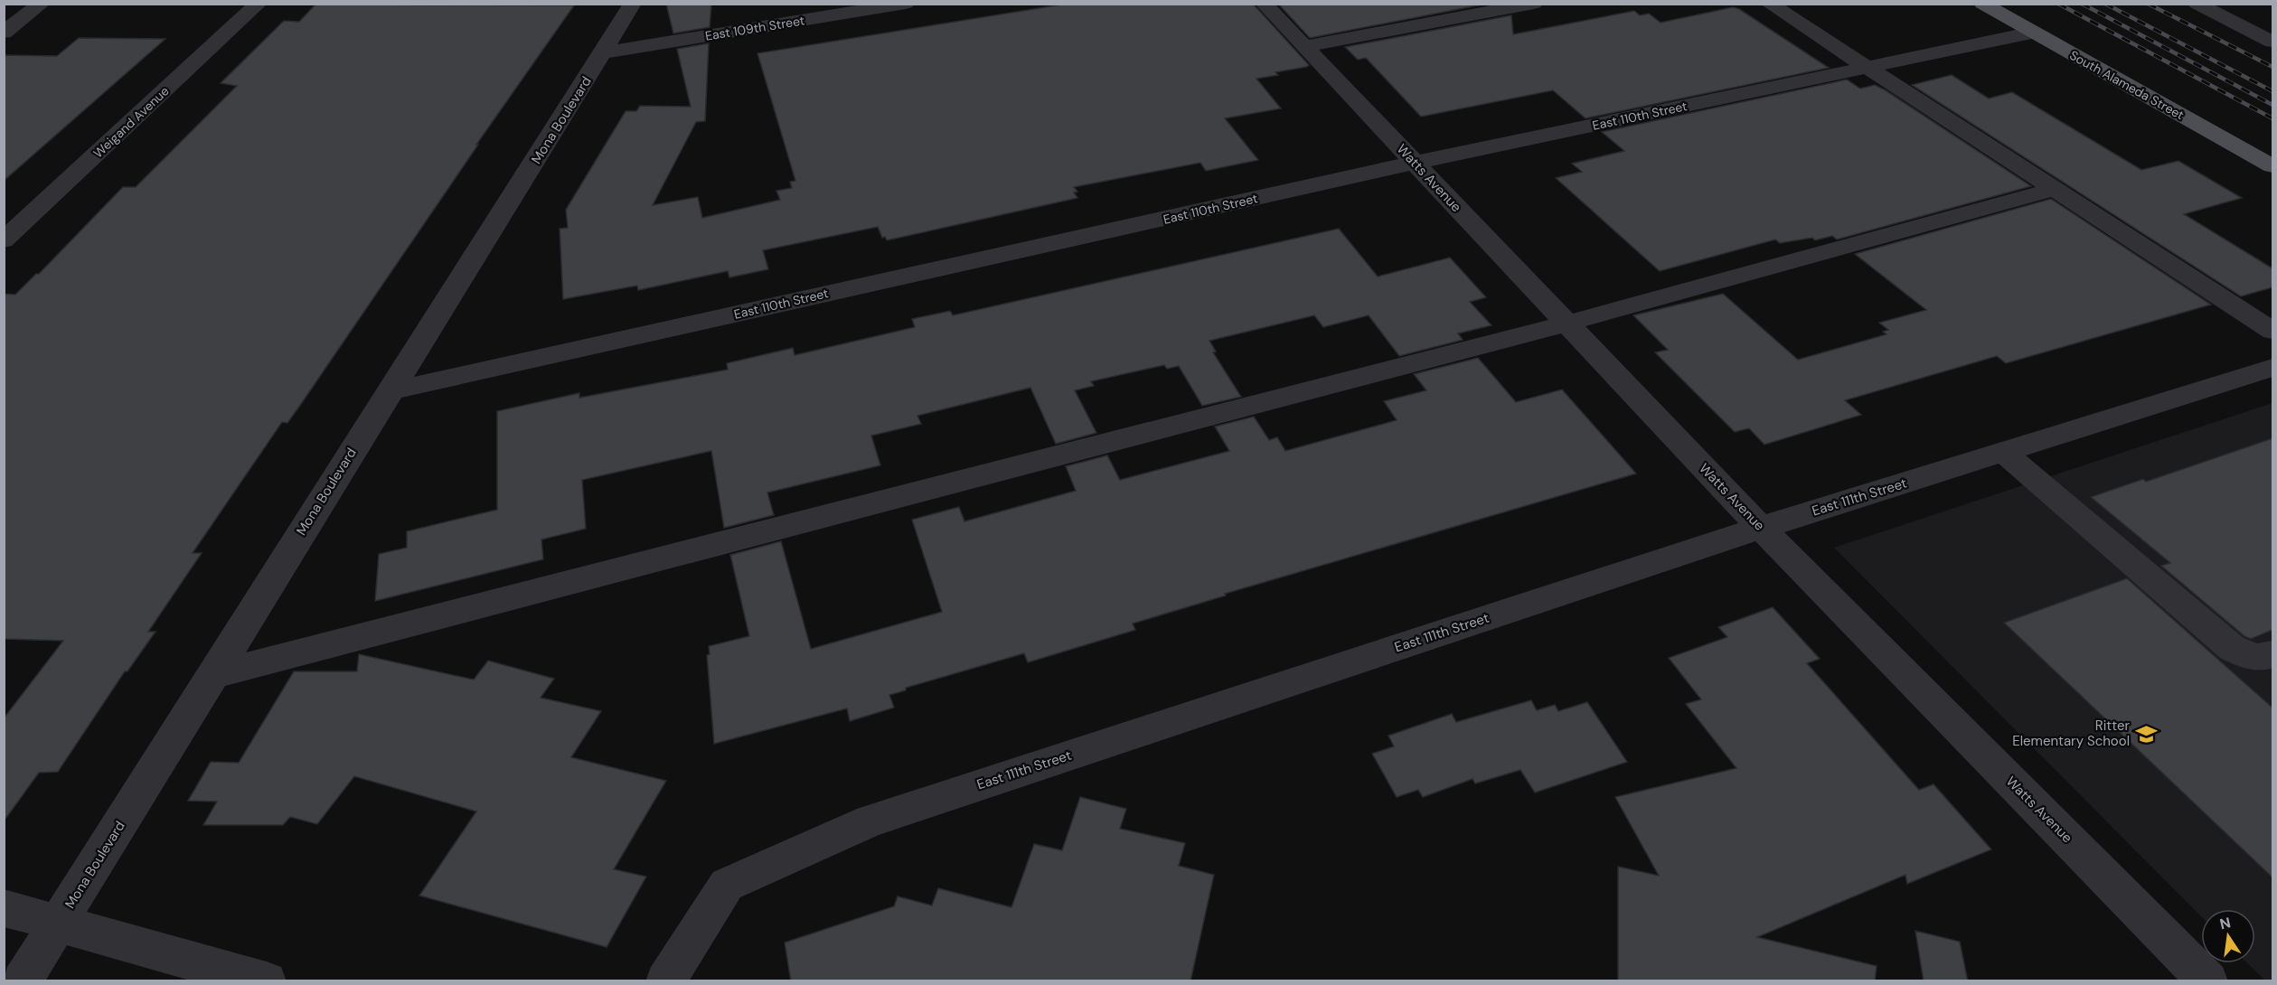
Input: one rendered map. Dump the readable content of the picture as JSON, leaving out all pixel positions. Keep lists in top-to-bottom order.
{
  "streets": {
    "main road": ["South Alameda Street"],
    "street": [
      "East 109th Street",
      "East 110th Street",
      "Mona Boulevard",
      "Weigand Avenue",
      "Watts Avenue",
      "East 111th Street"
    ]
  },
  "crossings": [
    ["East 109th Street", "Mona Boulevard"],
    ["South Alameda Street", "East 110th Street"],
    ["East 110th Street", "Mona Boulevard"],
    ["East 110th Street", "Watts Avenue"],
    ["Watts Avenue", "East 111th Street"]
  ],
  "places": {
    "school or university": ["Ritter Elementary School"]
  },
  "north": "top"
}
